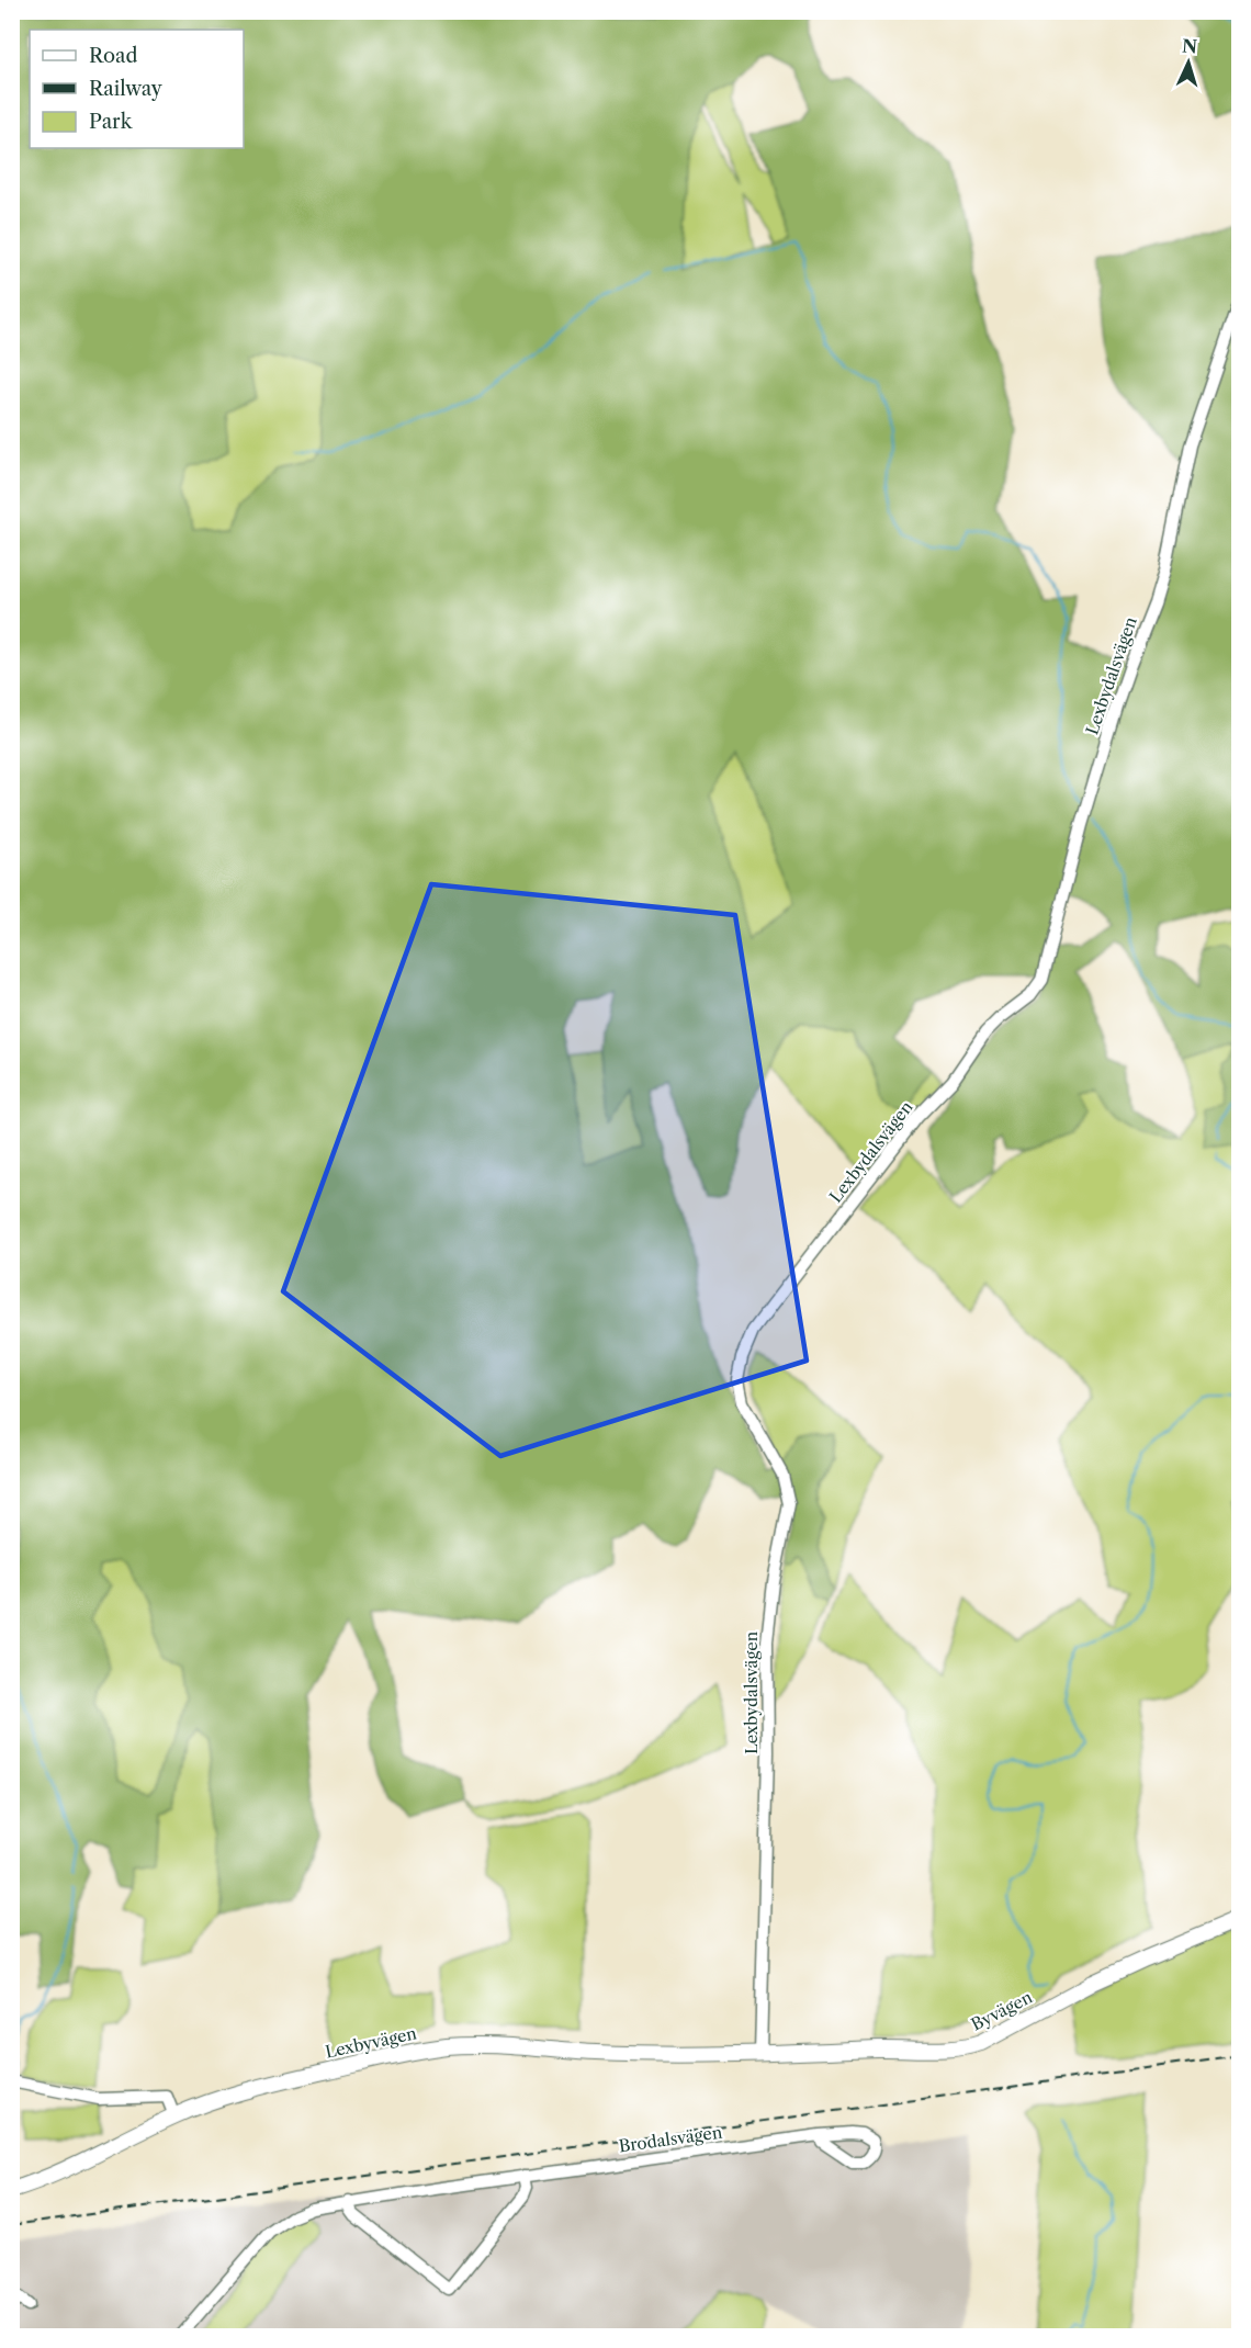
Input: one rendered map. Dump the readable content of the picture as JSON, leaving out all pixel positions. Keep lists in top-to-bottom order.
{
  "streets": {
    "street": [
      "Lexbydalsvägen",
      "Byvägen",
      "Lexbyvägen",
      "Brodalsvägen"
    ]
  },
  "crossings": [
    ["Lexbydalsvägen", "Byvägen"],
    ["Lexbydalsvägen", "Lexbyvägen"],
    ["Byvägen", "Lexbyvägen"]
  ],
  "legend": ["Road", "Railway", "Park"],
  "north": "top"
}
